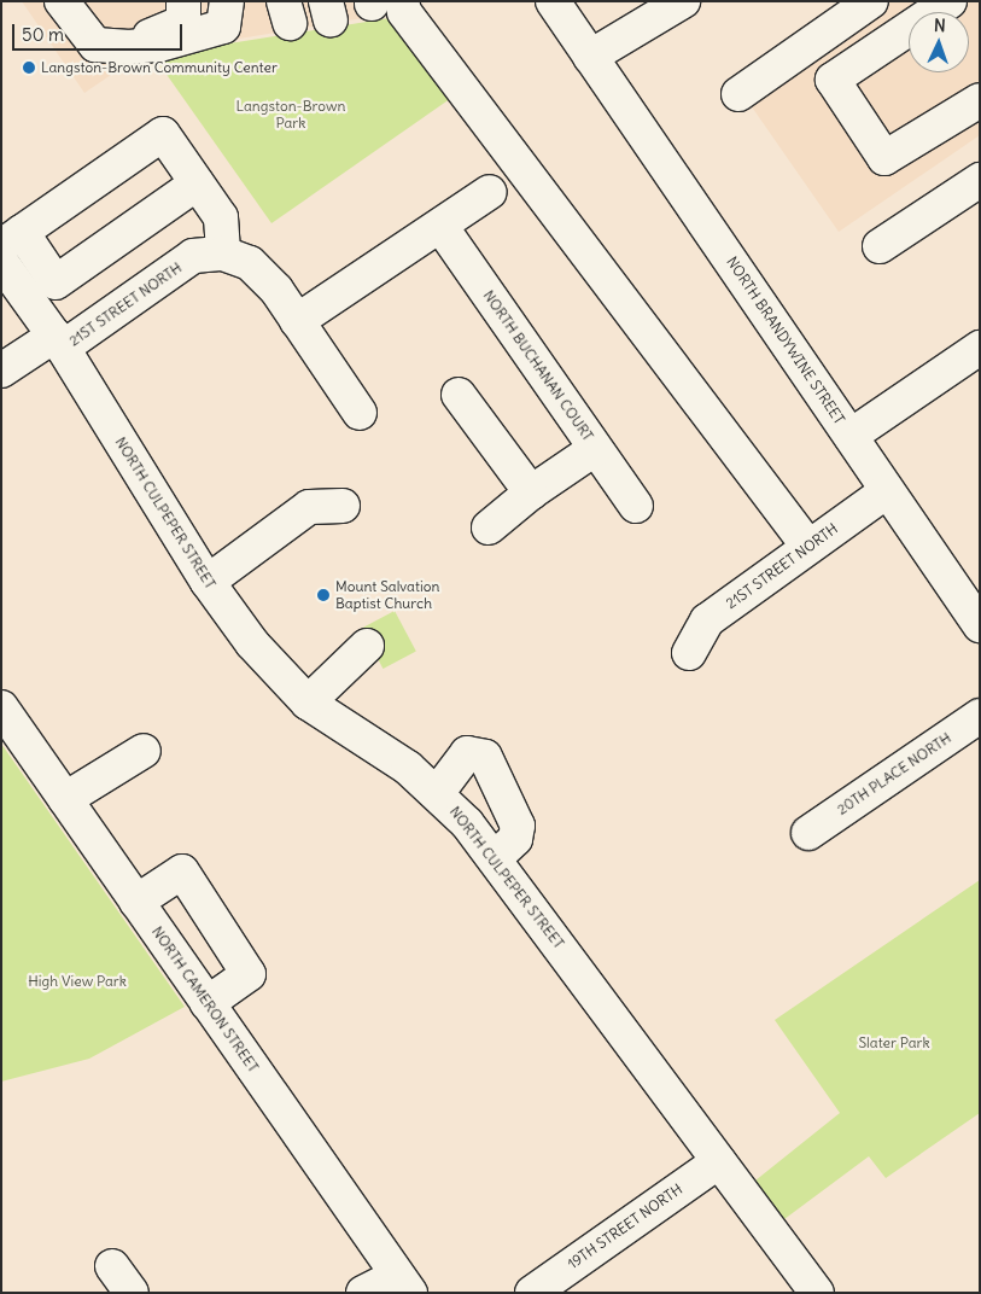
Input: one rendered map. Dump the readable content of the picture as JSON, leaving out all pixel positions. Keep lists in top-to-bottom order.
{
  "streets": {
    "street": [
      "21ST STREET NORTH",
      "NORTH BRANDYWINE STREET",
      "NORTH BUCHANAN COURT",
      "NORTH CULPEPER STREET",
      "20TH PLACE NORTH",
      "NORTH CAMERON STREET",
      "19TH STREET NORTH"
    ]
  },
  "crossings": [
    ["21ST STREET NORTH", "NORTH BRANDYWINE STREET"],
    ["21ST STREET NORTH", "NORTH CULPEPER STREET"],
    ["NORTH CULPEPER STREET", "19TH STREET NORTH"]
  ],
  "parks": ["Langston-Brown Park", "High View Park", "Slater Park"],
  "places": ["Langston-Brown Community Center", "Mount Salvation Baptist Church"],
  "scale_bar": "50 m",
  "north": "top"
}
